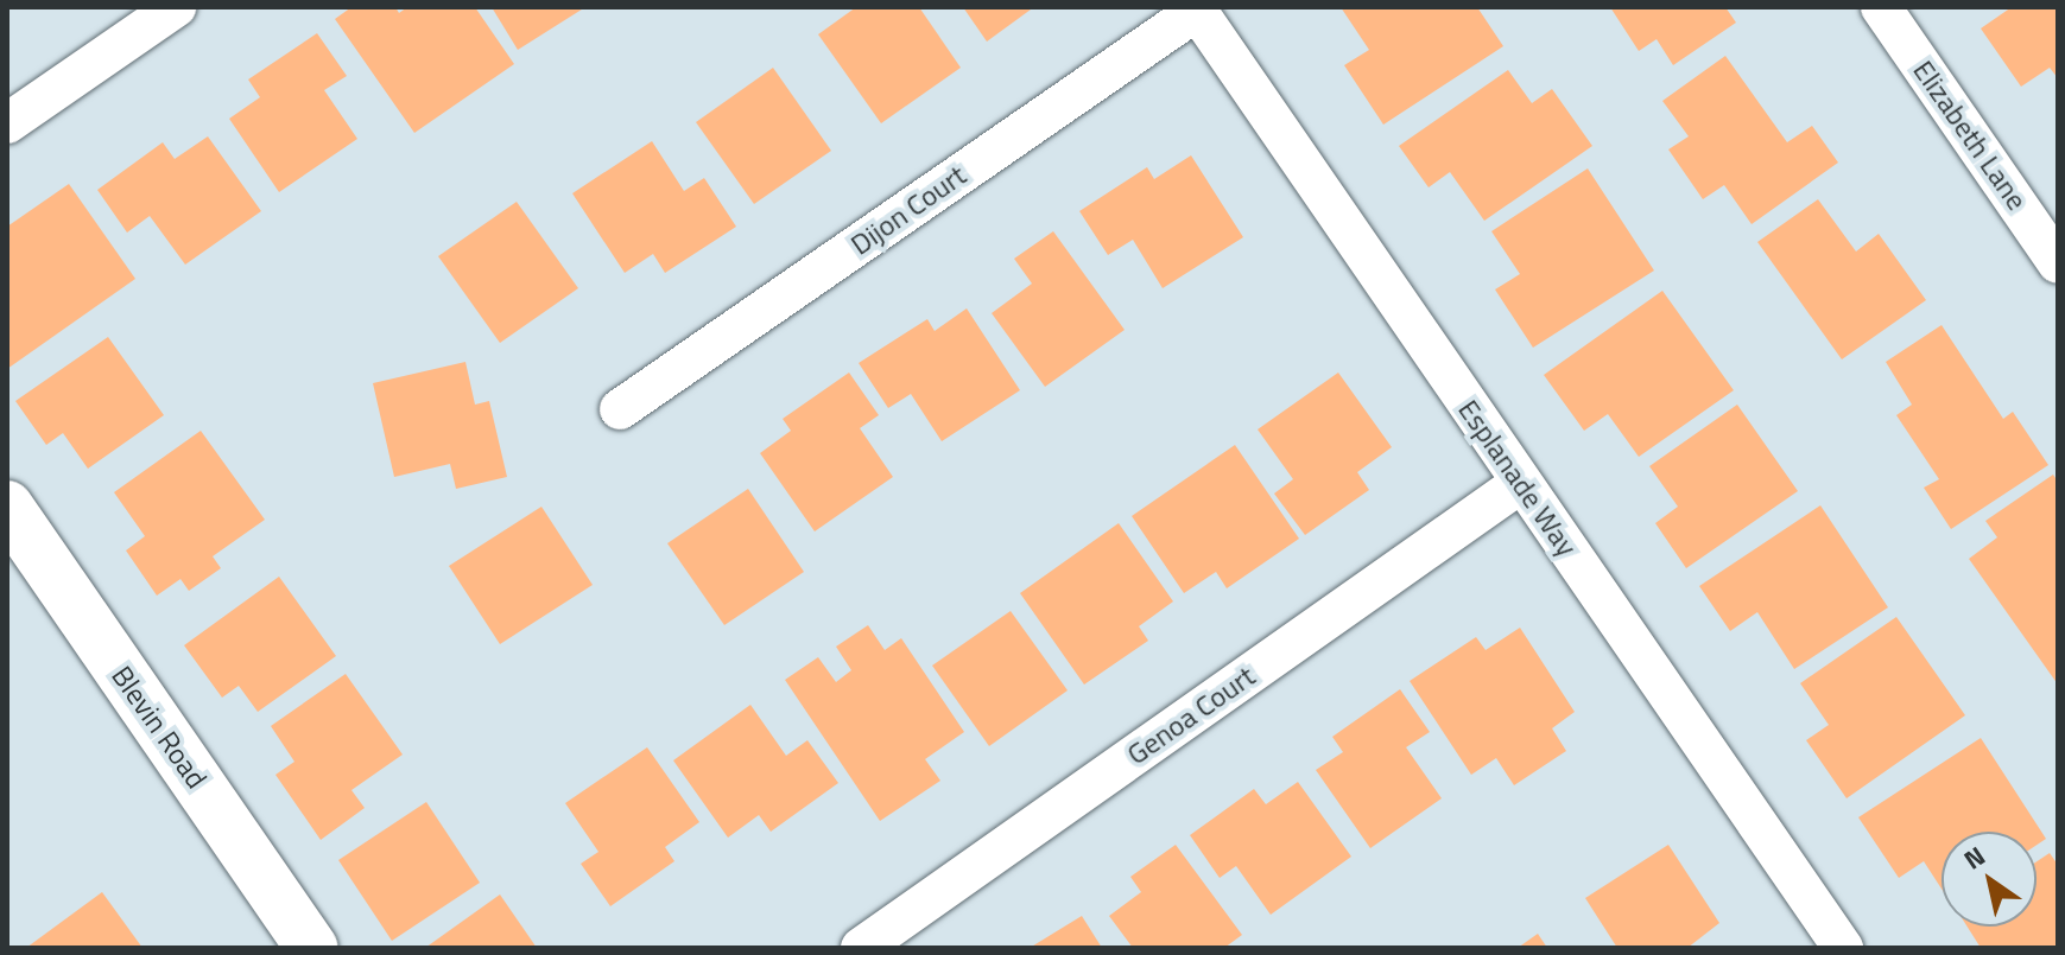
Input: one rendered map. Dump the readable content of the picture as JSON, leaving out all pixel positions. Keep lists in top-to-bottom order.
{
  "streets": {
    "street": [
      "Elizabeth Lane",
      "Dijon Court",
      "Esplanade Way",
      "Genoa Court",
      "Blevin Road"
    ]
  },
  "crossings": [
    ["Dijon Court", "Esplanade Way"],
    ["Esplanade Way", "Genoa Court"]
  ],
  "north": "top left"
}
